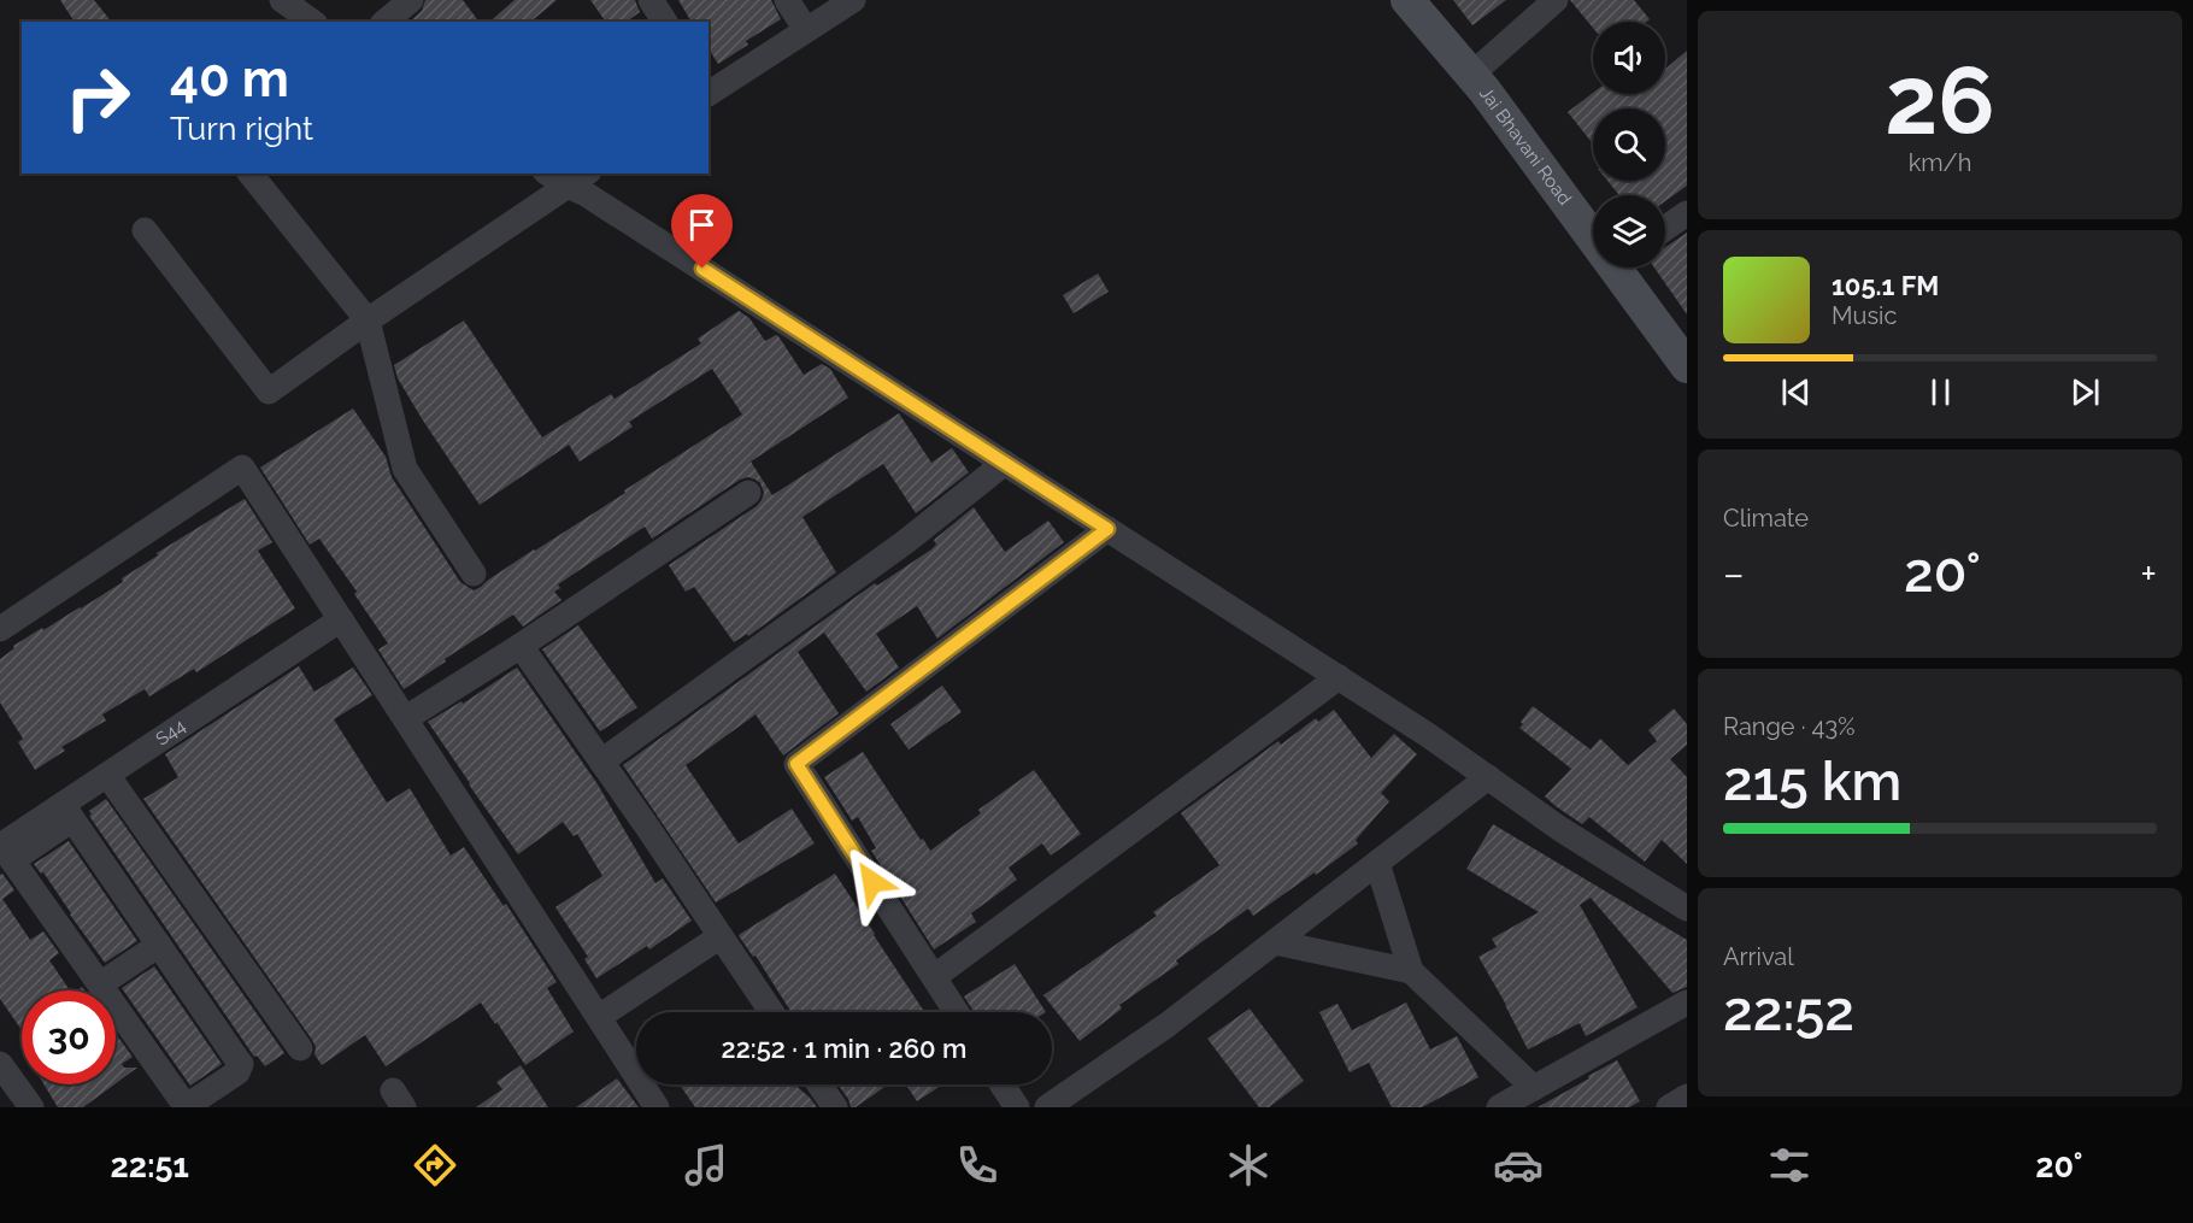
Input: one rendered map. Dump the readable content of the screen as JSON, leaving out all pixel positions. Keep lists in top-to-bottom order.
{
  "streets": {
    "street": ["Jai Bhavani Road", "S44"]
  },
  "page": {
    "tile": [
      ["26", "km/h"],
      "Climate",
      ["Range · 43%", "215 km"],
      ["Arrival", "22:52"]
    ],
    "turn": ["40 m", "Turn right"],
    "song": ["105.1 FM", "Music"],
    "heat": ["−", "20°", "+"],
    "limit": "30",
    "trip": "22:52 · 1 min · 260 m",
    "tabs": ["22:51", "20°"]
  }
}
